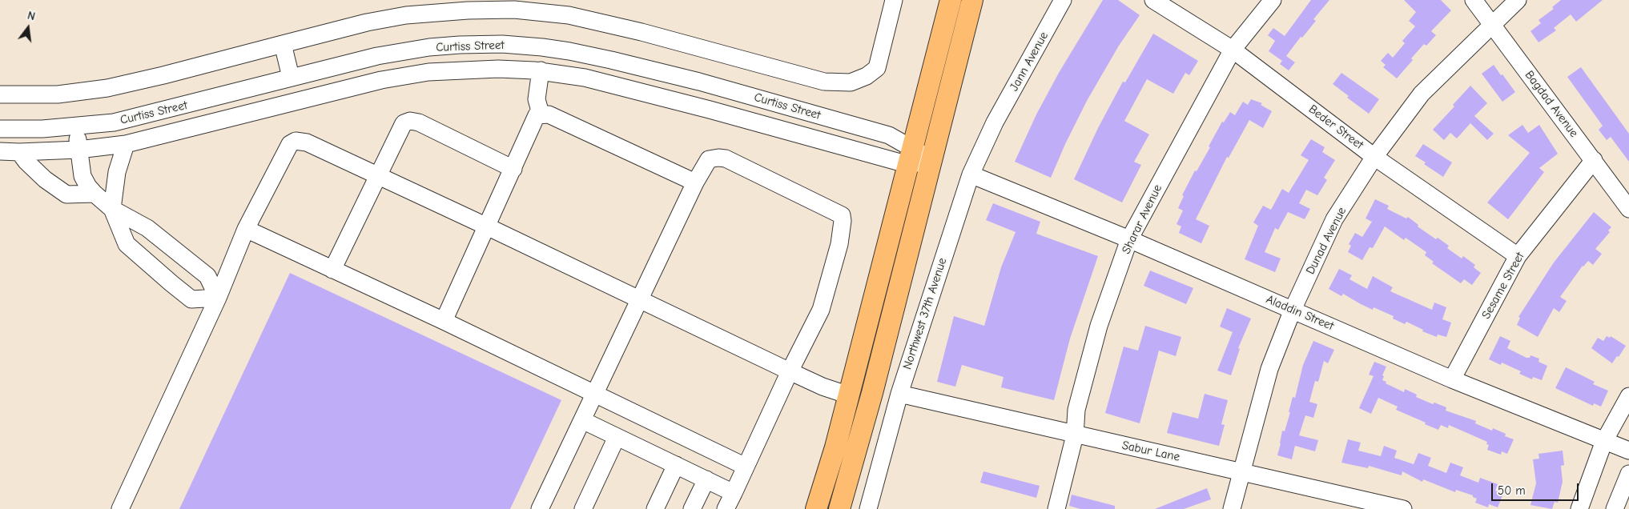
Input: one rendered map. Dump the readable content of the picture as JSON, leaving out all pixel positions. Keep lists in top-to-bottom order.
{
  "streets": {
    "street": [
      "Curtiss Street",
      "Jann Avenue",
      "Bagdad Avenue",
      "Beder Street",
      "Sharar Avenue",
      "Dunad Avenue",
      "Sesame Street",
      "Aladdin Street",
      "Northwest 37th Avenue",
      "Sabur Lane"
    ]
  },
  "crossings": [
    ["Jann Avenue", "Northwest 37th Avenue"],
    ["Bagdad Avenue", "Dunad Avenue"],
    ["Bagdad Avenue", "Sesame Street"],
    ["Beder Street", "Sharar Avenue"],
    ["Beder Street", "Dunad Avenue"],
    ["Beder Street", "Sesame Street"],
    ["Sharar Avenue", "Aladdin Street"],
    ["Sharar Avenue", "Sabur Lane"],
    ["Dunad Avenue", "Aladdin Street"],
    ["Dunad Avenue", "Sabur Lane"],
    ["Sesame Street", "Aladdin Street"],
    ["Aladdin Street", "Northwest 37th Avenue"],
    ["Northwest 37th Avenue", "Sabur Lane"]
  ],
  "scale_bar": "50 m",
  "north": "top"
}
